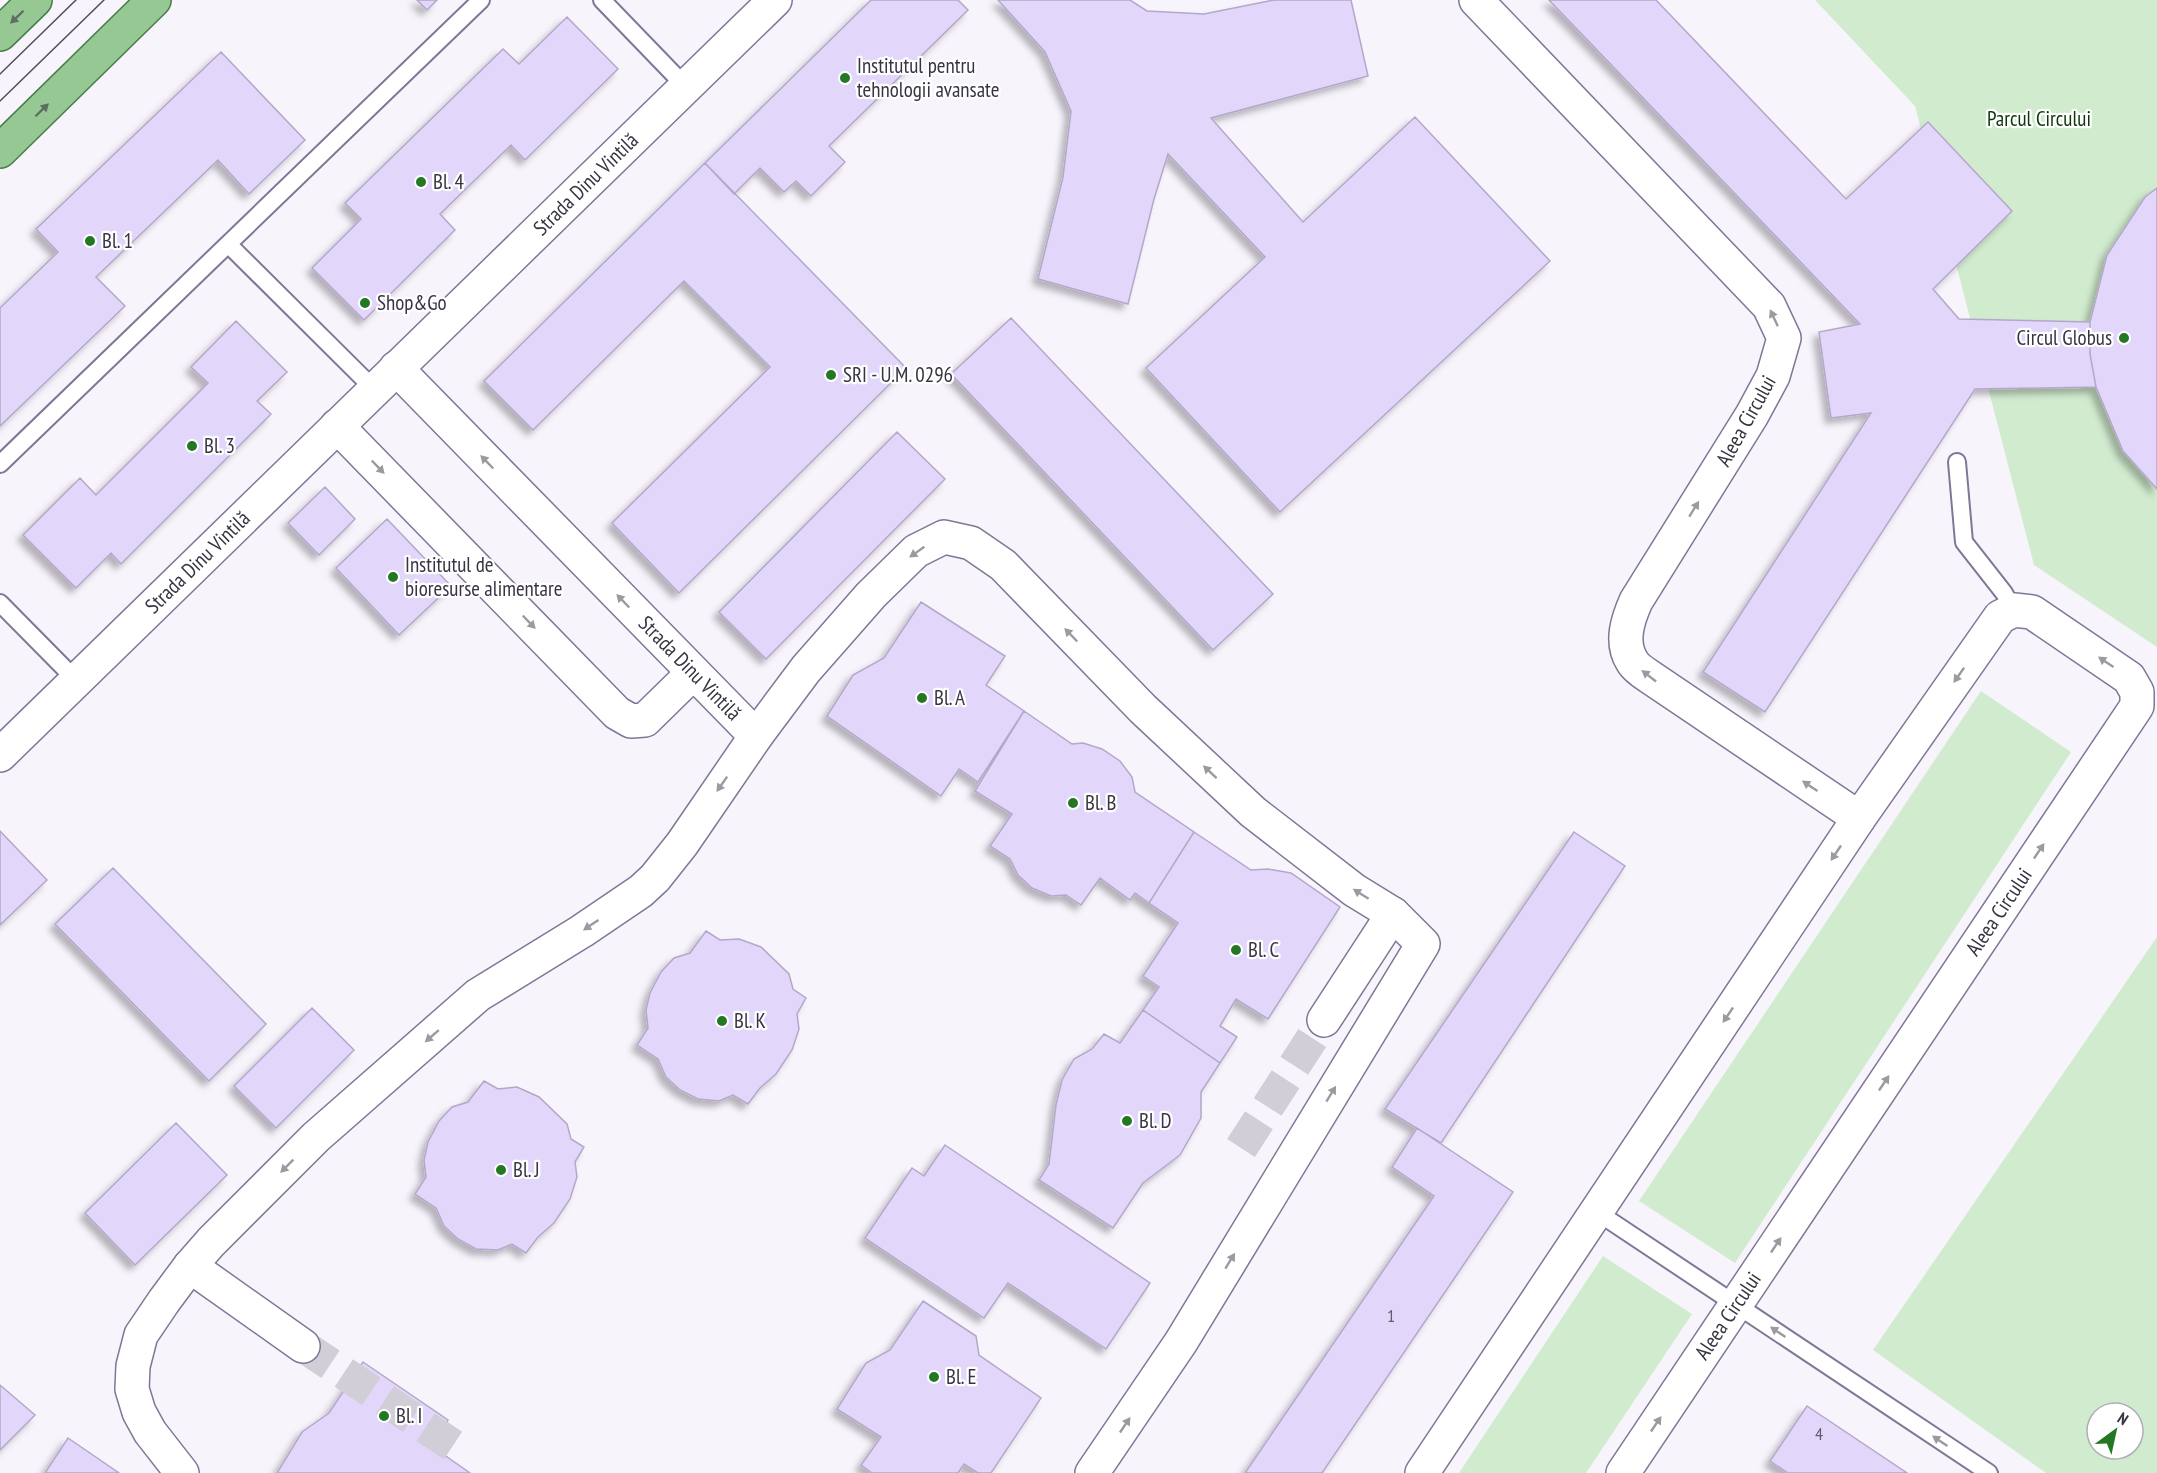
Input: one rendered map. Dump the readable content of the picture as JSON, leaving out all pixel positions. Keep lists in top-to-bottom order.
{
  "streets": {
    "street": ["Strada Dinu Vintilă", "Aleea Circului"]
  },
  "parks": ["Parcul Circului"],
  "places": [
    "Institutul pentru tehnologii avansate",
    "Bl. 4",
    "Bl. 1",
    "Shop&Go",
    "Circul Globus",
    "SRI - U.M. 0296",
    "Bl. 3",
    "Institutul de bioresurse alimentare",
    "Bl. A",
    "Bl. B",
    "Bl. C",
    "Bl. K",
    "Bl. D",
    "Bl. J",
    "Bl. E",
    "Bl. I"
  ],
  "house_numbers": ["1", "4"],
  "north": "top right"
}
